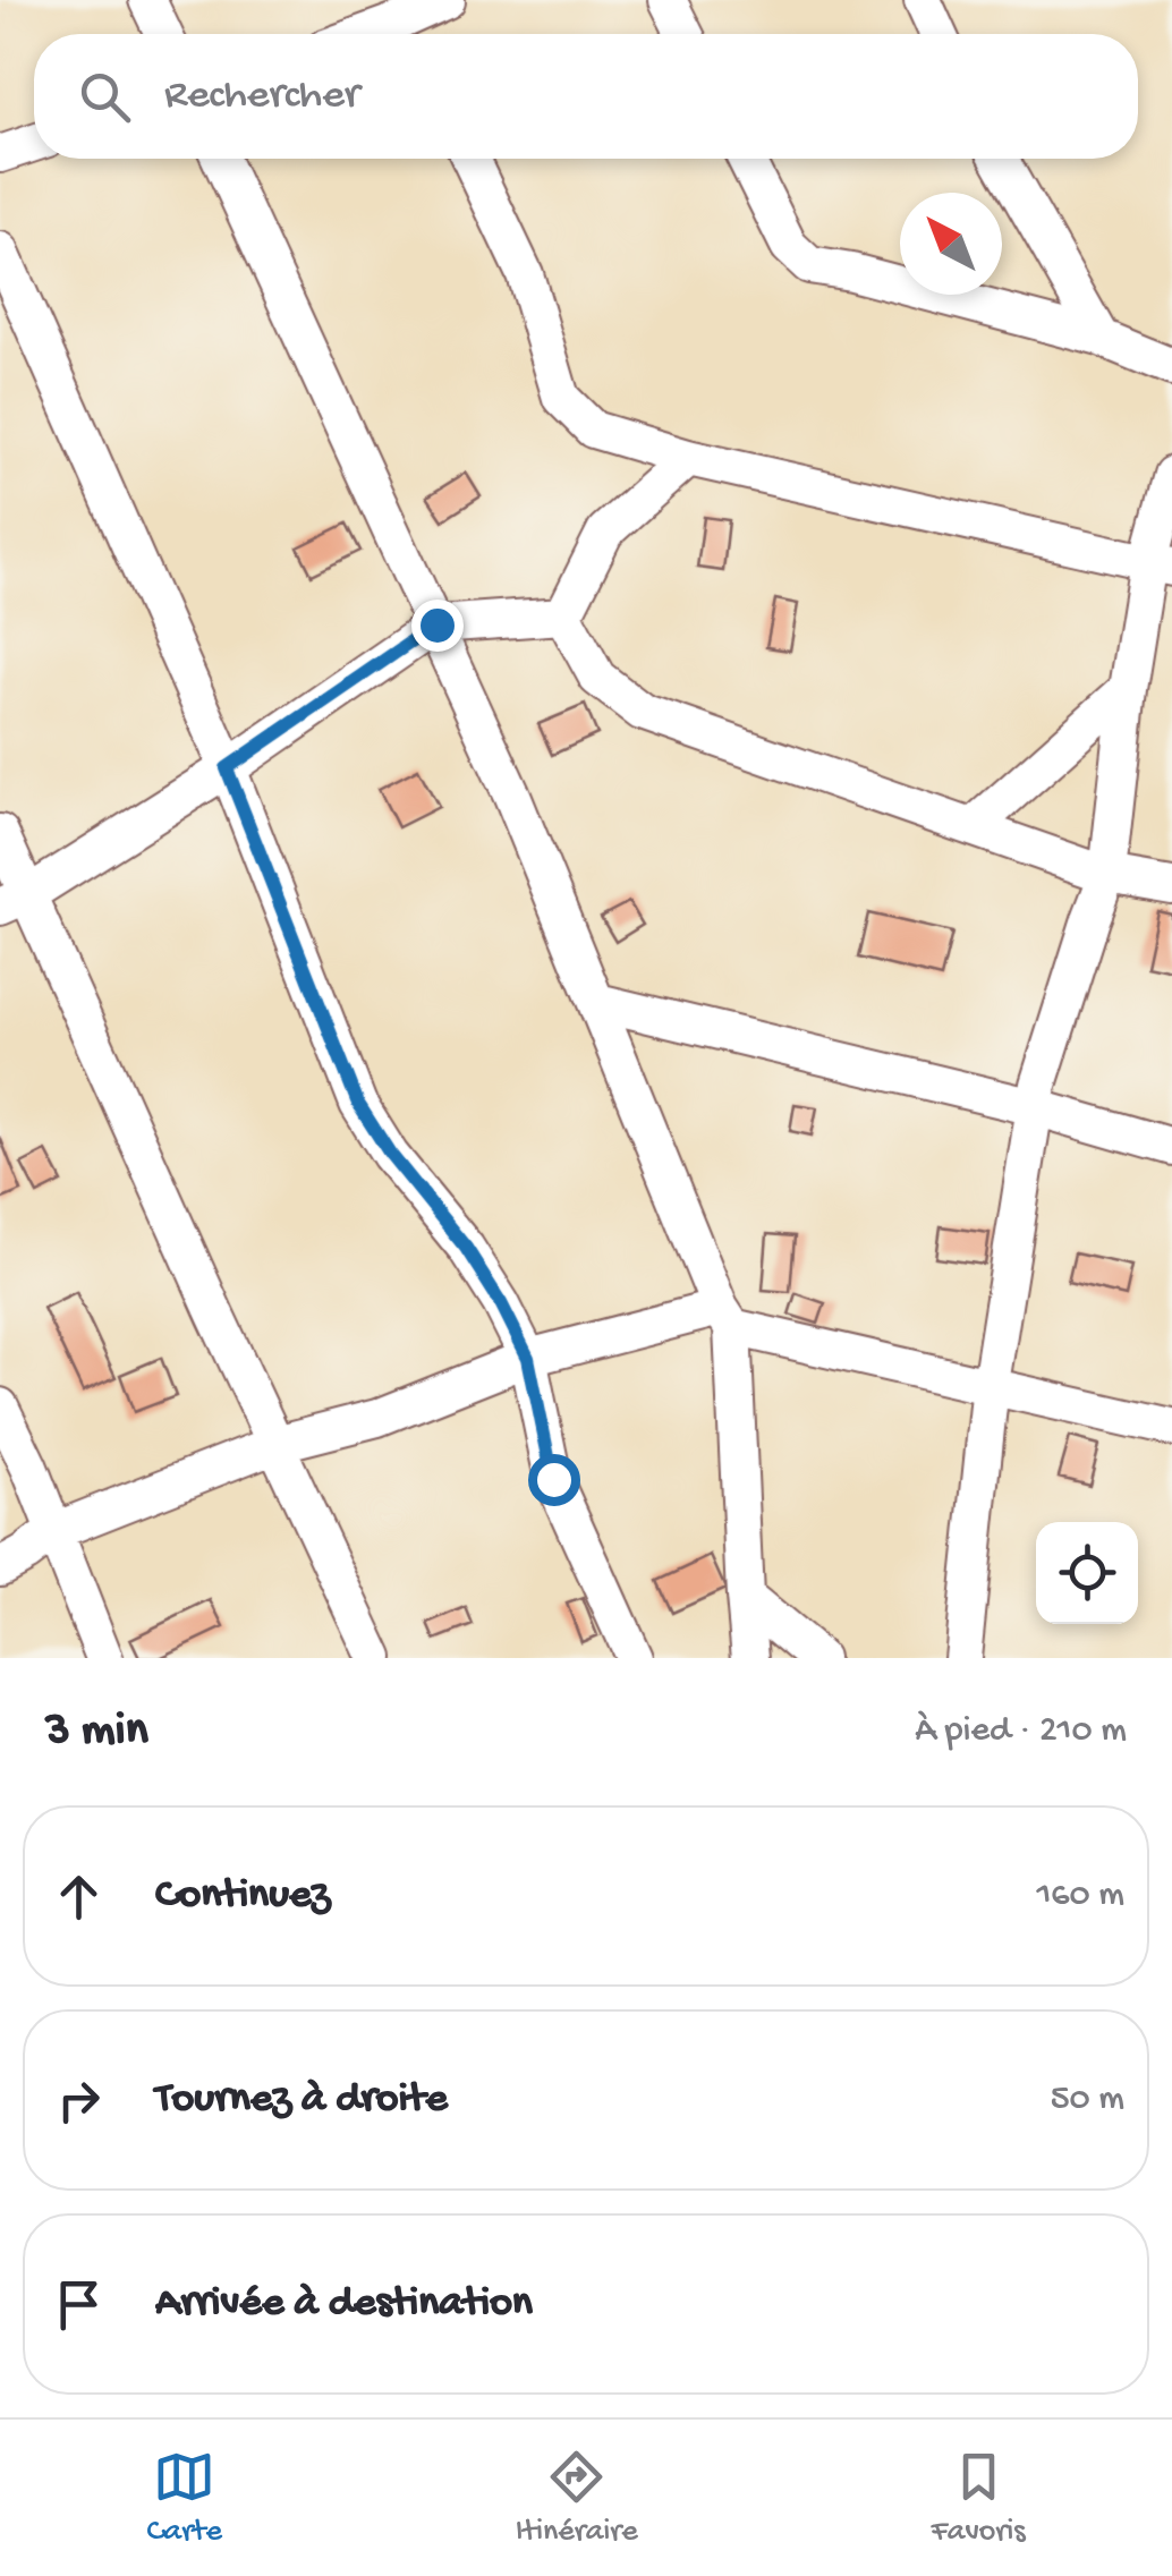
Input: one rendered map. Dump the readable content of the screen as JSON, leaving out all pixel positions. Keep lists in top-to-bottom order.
{
  "north": "top left",
  "page": {
    "search": "Rechercher",
    "heading": ["3 min", "À pied · 210 m"],
    "list": [
      ["Continuez", "160 m"],
      ["Tournez à droite", "50 m"],
      "Arrivée à destination"
    ],
    "nav": ["Carte", "Itinéraire", "Favoris"]
  }
}
